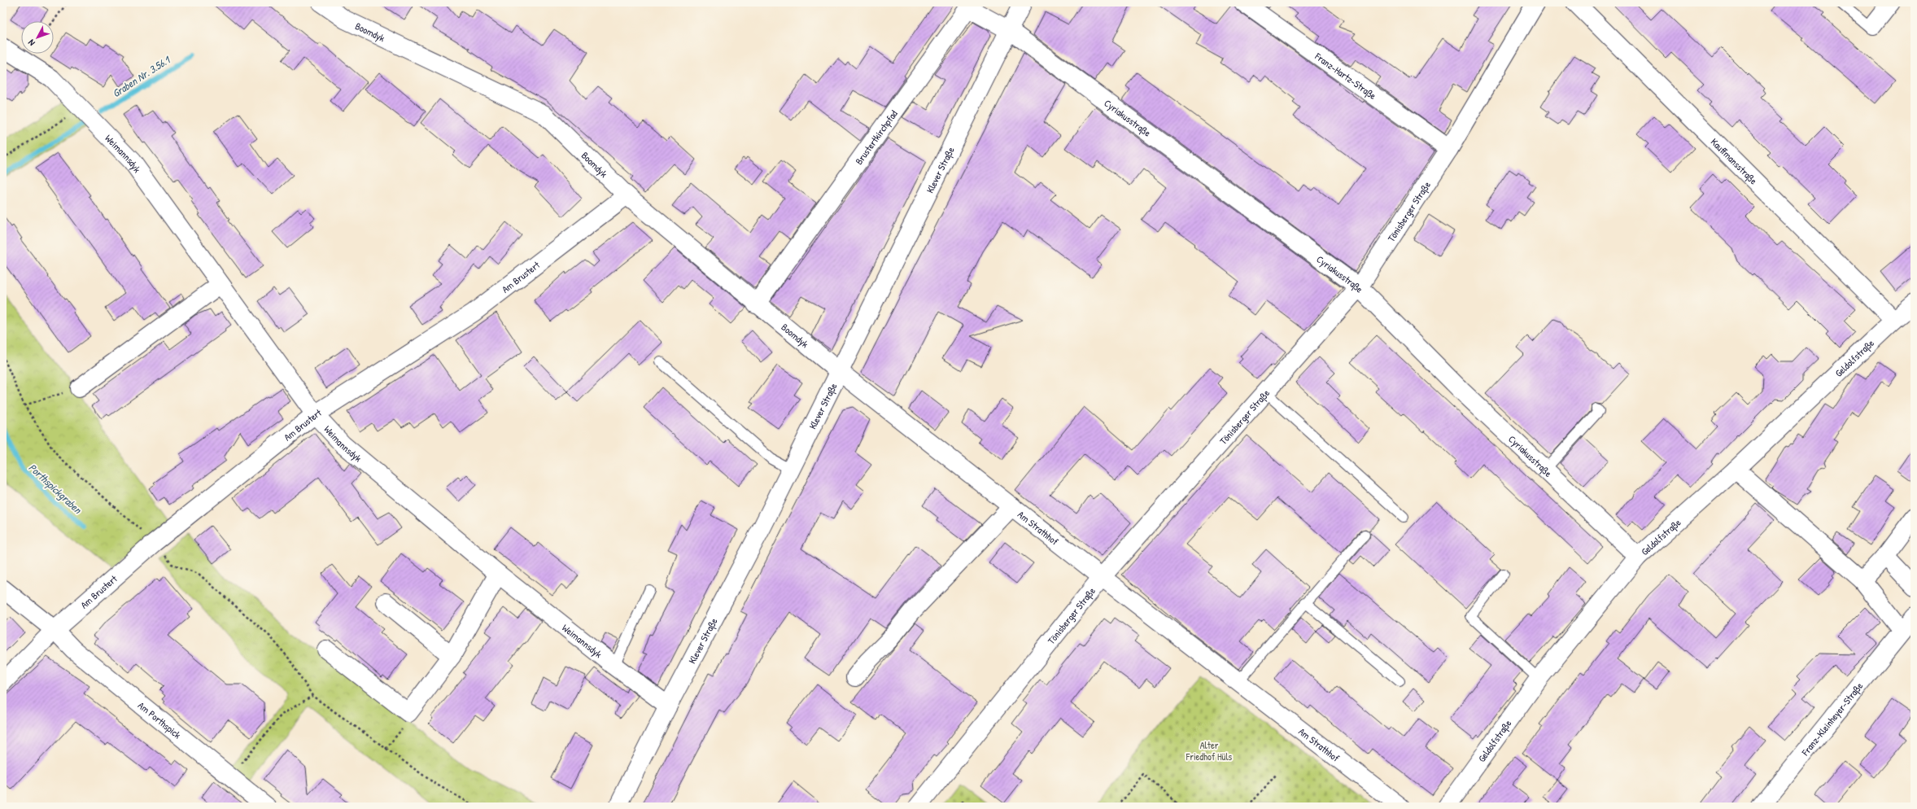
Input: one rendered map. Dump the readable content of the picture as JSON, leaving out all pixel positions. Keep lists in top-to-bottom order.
{
  "streets": {
    "street": [
      "Boomdyk",
      "Franz-Hartz-Straße",
      "Cyriakusstraße",
      "Brustertkirchpfad",
      "Weimannsdyk",
      "Kauffmansstraße",
      "Klever Straße",
      "Tönisberger Straße",
      "Am Brustert",
      "Geldolfstraße",
      "Am Strathhof",
      "Franz-Kleinheyer-Straße",
      "Am Porthspick"
    ]
  },
  "crossings": [
    ["Boomdyk", "Brustertkirchpfad"],
    ["Boomdyk", "Klever Straße"],
    ["Boomdyk", "Am Brustert"],
    ["Boomdyk", "Am Strathhof"],
    ["Franz-Hartz-Straße", "Tönisberger Straße"],
    ["Cyriakusstraße", "Brustertkirchpfad"],
    ["Cyriakusstraße", "Klever Straße"],
    ["Cyriakusstraße", "Tönisberger Straße"],
    ["Cyriakusstraße", "Geldolfstraße"],
    ["Brustertkirchpfad", "Klever Straße"],
    ["Weimannsdyk", "Klever Straße"],
    ["Weimannsdyk", "Am Brustert"],
    ["Kauffmansstraße", "Geldolfstraße"],
    ["Klever Straße", "Am Strathhof"],
    ["Tönisberger Straße", "Am Strathhof"],
    ["Am Brustert", "Am Porthspick"]
  ],
  "water": ["Graben Nr. 3.56.1", "Porthspickgraben"],
  "parks": ["Alter Friedhof Hüls"],
  "north": "bottom left"
}
